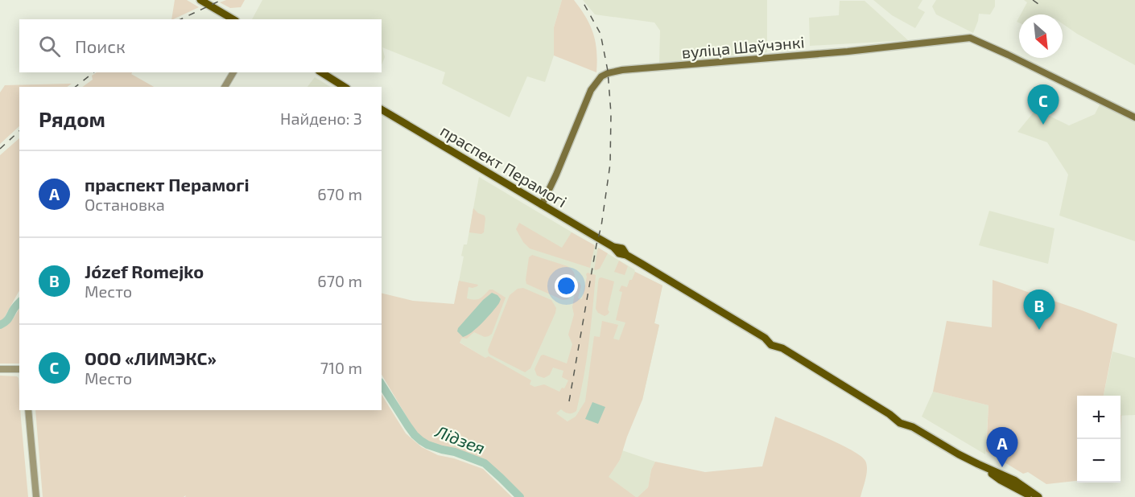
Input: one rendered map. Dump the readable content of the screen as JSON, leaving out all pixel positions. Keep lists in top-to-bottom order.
{
  "streets": {
    "main road": ["вуліца Шаўчэнкі", "праспект Перамогі"]
  },
  "crossings": [
    ["вуліца Шаўчэнкі", "праспект Перамогі"]
  ],
  "water": ["Лідзея"],
  "north": "bottom right",
  "page": {
    "search": "Поиск",
    "pins": ["C", "B", "A"],
    "heading": ["Рядом", "Найдено: 3"],
    "list": [
      {
        "mark": "A",
        "name": "праспект Перамогі",
        "note": "Остановка",
        "value": "670 m"
      },
      {
        "mark": "B",
        "name": "Józef Romejko",
        "note": "Место",
        "value": "670 m"
      },
      {
        "mark": "C",
        "name": "ООО «ЛИМЭКС»",
        "note": "Место",
        "value": "710 m"
      }
    ],
    "map_buttons": ["+", "−"]
  }
}
